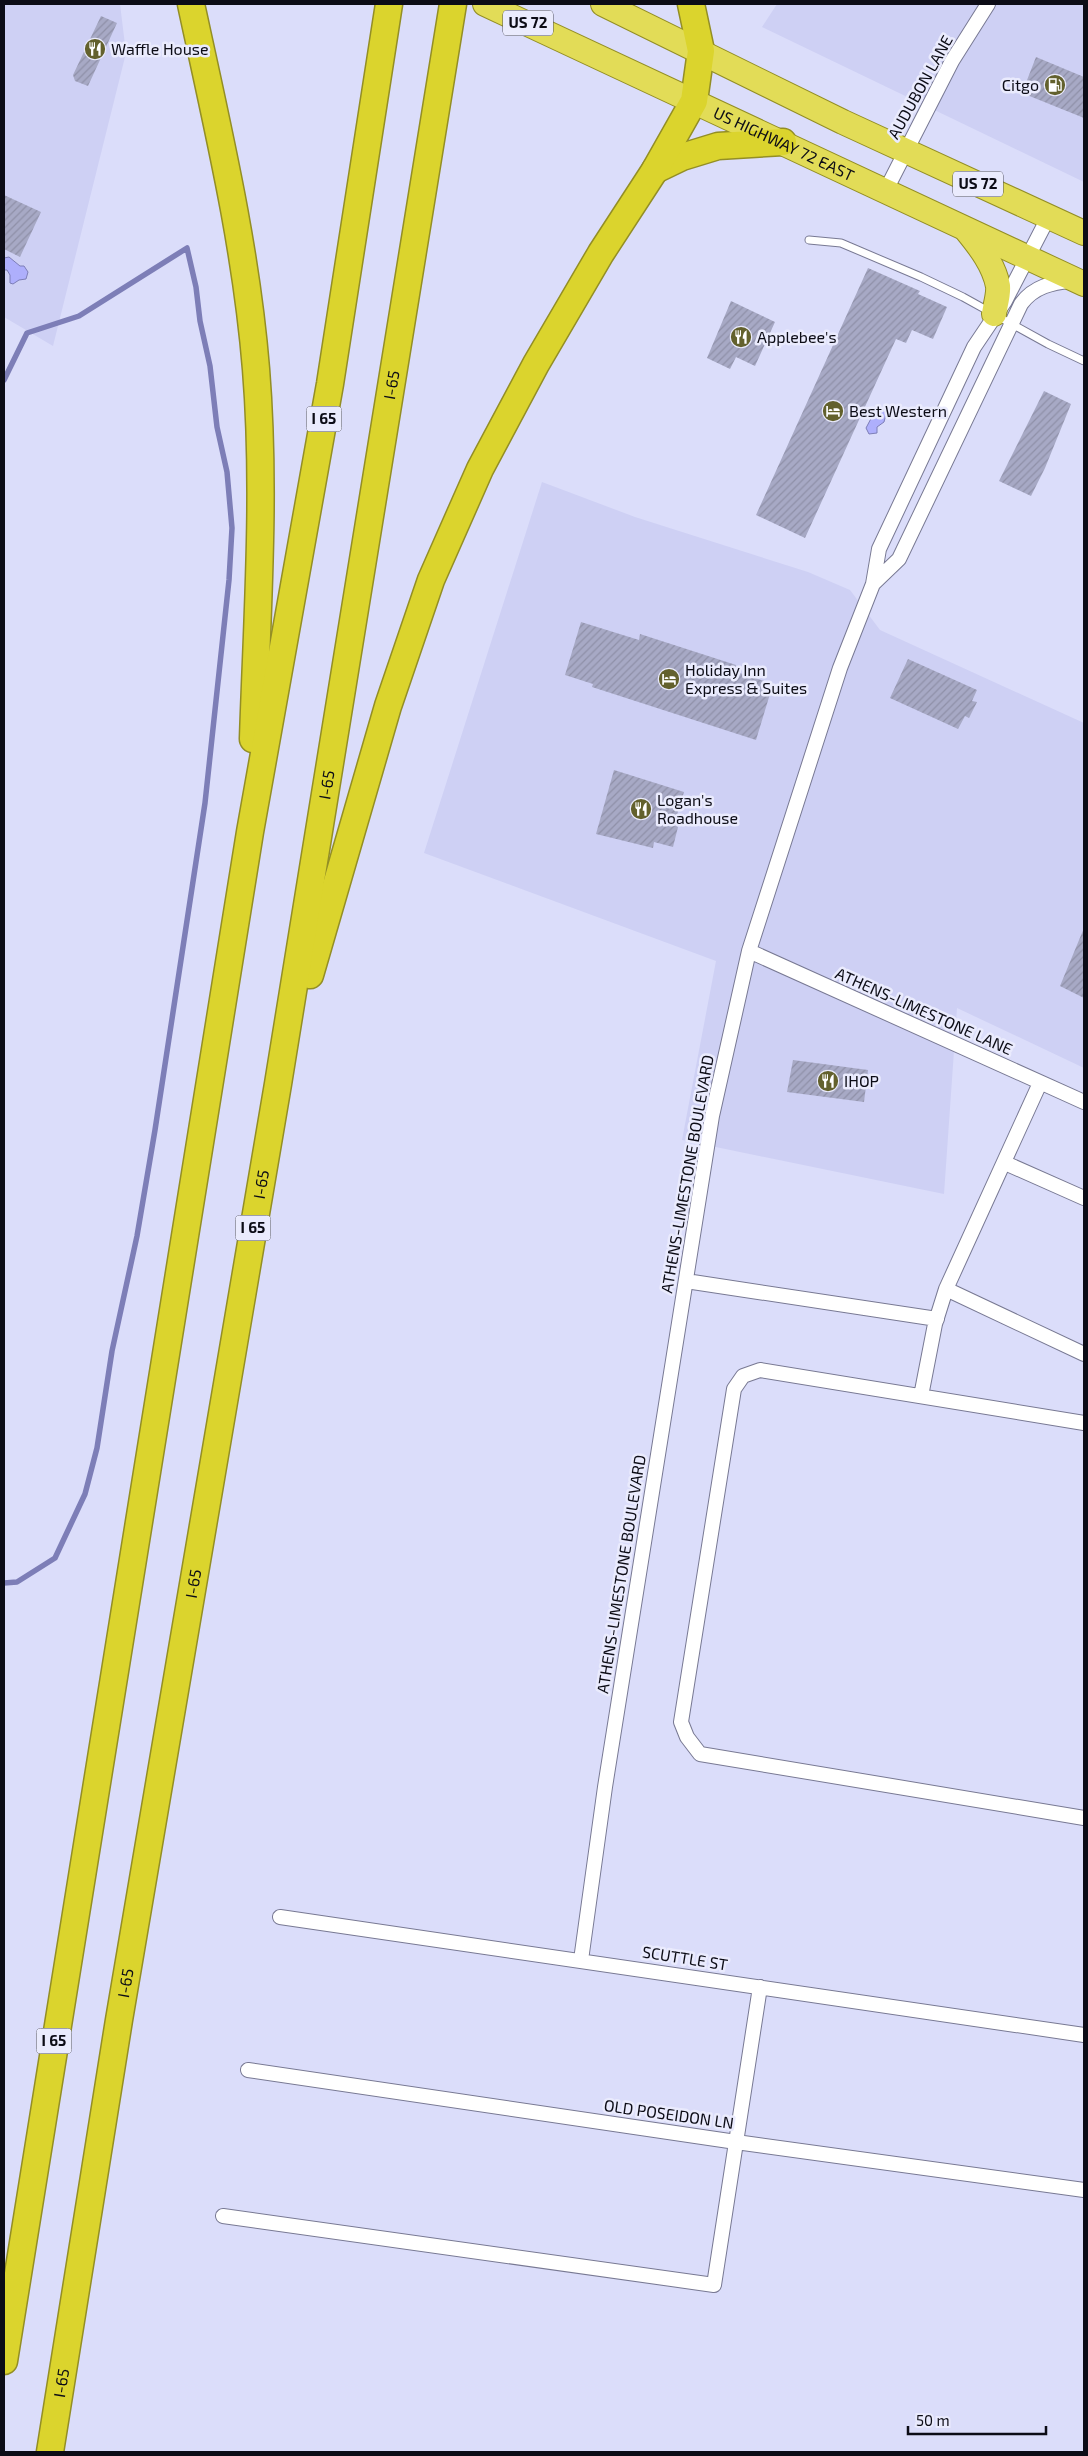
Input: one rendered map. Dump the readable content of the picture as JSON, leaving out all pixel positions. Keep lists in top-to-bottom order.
{
  "streets": {
    "highway": [
      "US 72",
      "US HIGHWAY 72 EAST",
      "I-65",
      "I 65"
    ],
    "street": [
      "AUDUBON LANE",
      "ATHENS-LIMESTONE LANE",
      "ATHENS-LIMESTONE BOULEVARD",
      "SCUTTLE ST",
      "OLD POSEIDON LN"
    ]
  },
  "crossings": [
    ["US 72", "AUDUBON LANE"],
    ["US 72", "ATHENS-LIMESTONE BOULEVARD"],
    ["AUDUBON LANE", "US HIGHWAY 72 EAST"],
    ["US HIGHWAY 72 EAST", "ATHENS-LIMESTONE BOULEVARD"],
    ["ATHENS-LIMESTONE LANE", "ATHENS-LIMESTONE BOULEVARD"],
    ["ATHENS-LIMESTONE BOULEVARD", "SCUTTLE ST"]
  ],
  "places": {
    "restaurant": [
      "Waffle House",
      "Applebee's",
      "Logan's Roadhouse",
      "IHOP"
    ],
    "fuel station": ["Citgo"],
    "hotel": ["Best Western", "Holiday Inn Express & Suites"]
  },
  "scale_bar": "50 m"
}
